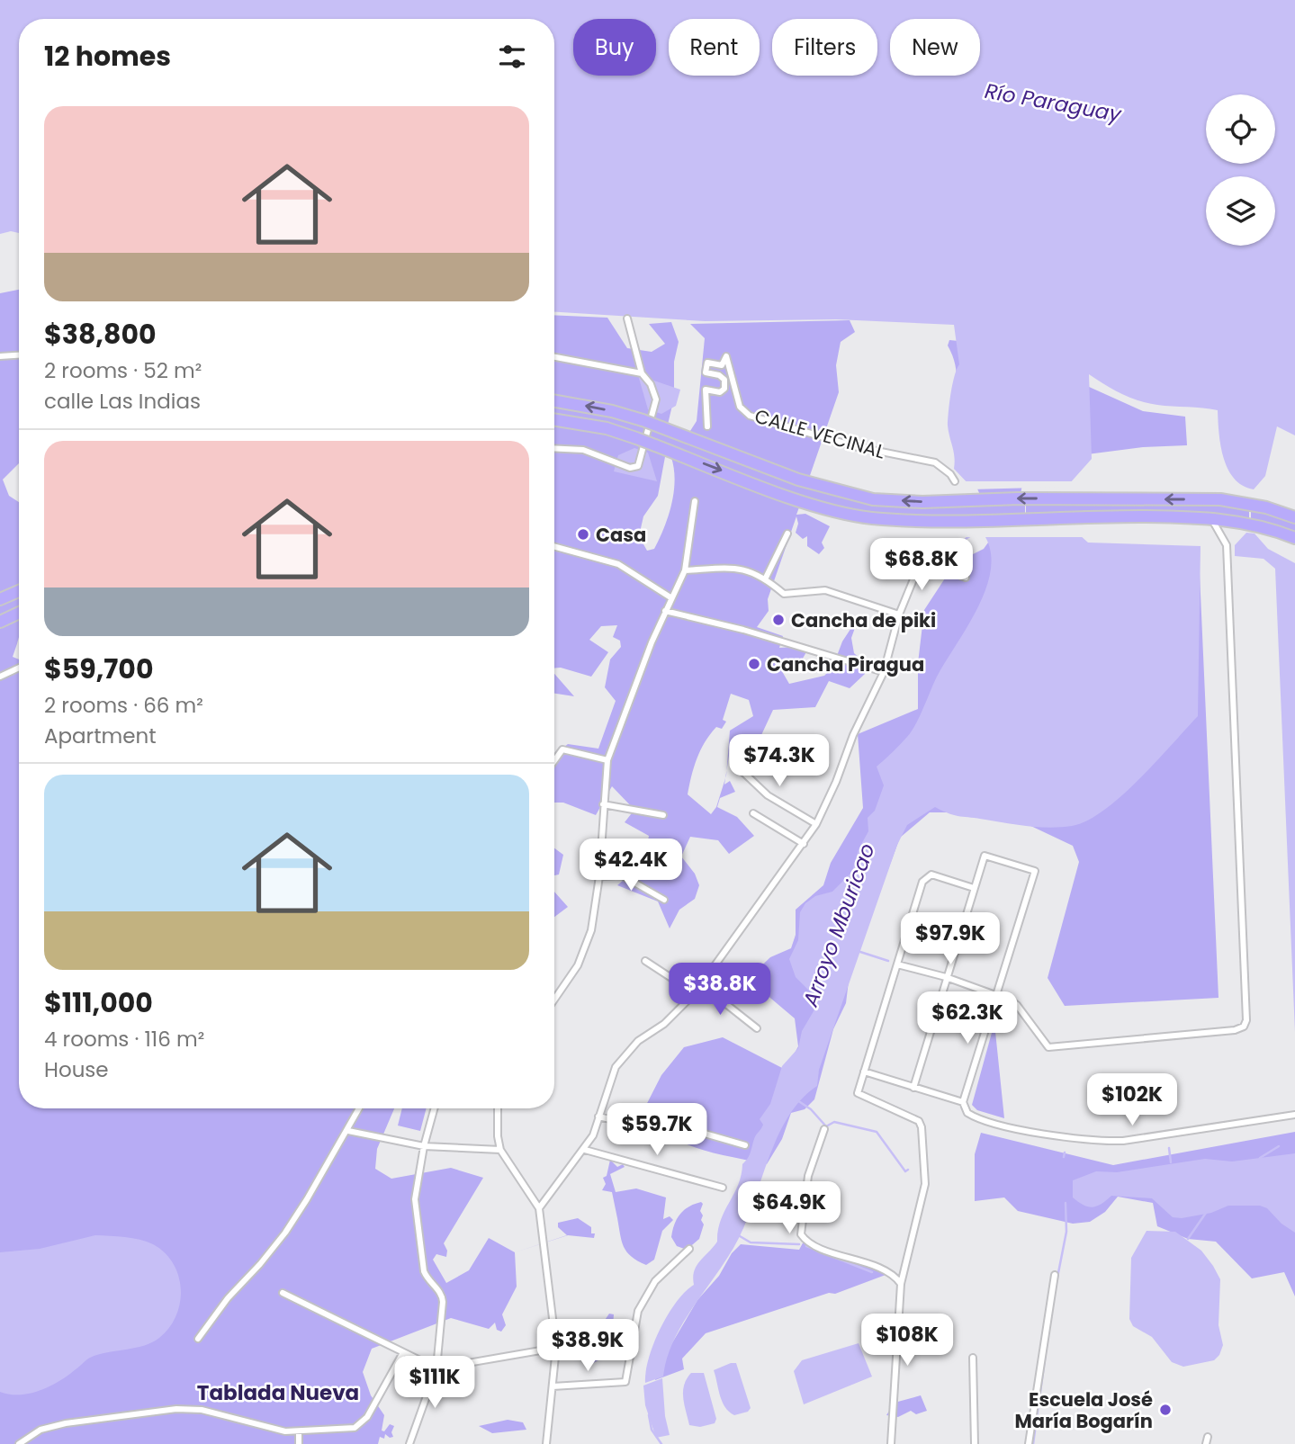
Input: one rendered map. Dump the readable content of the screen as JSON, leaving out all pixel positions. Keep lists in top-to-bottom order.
{
  "streets": {
    "street": ["CALLE VECINAL"]
  },
  "districts": ["Tablada Nueva"],
  "water": ["Río Paraguay", "Arroyo Mburicao"],
  "places": [
    "Casa",
    "Cancha de piki",
    "Cancha Piragua",
    "Escuela José María Bogarín"
  ],
  "page": {
    "chip": [
      "Buy",
      "Rent",
      "Filters",
      "New"
    ],
    "heading": "12 homes",
    "list": [
      {
        "name": "$38,800",
        "note": "2 rooms · 52 m² · calle Las Indias"
      },
      {
        "name": "$59,700",
        "note": "2 rooms · 66 m² · Apartment"
      },
      {
        "name": "$111,000",
        "note": "4 rooms · 116 m² · House"
      }
    ],
    "price": [
      "$68.8K",
      "$74.3K",
      "$42.4K",
      "$97.9K",
      "$38.8K",
      "$62.3K",
      "$102K",
      "$59.7K",
      "$64.9K",
      "$108K",
      "$38.9K",
      "$111K"
    ]
  }
}
